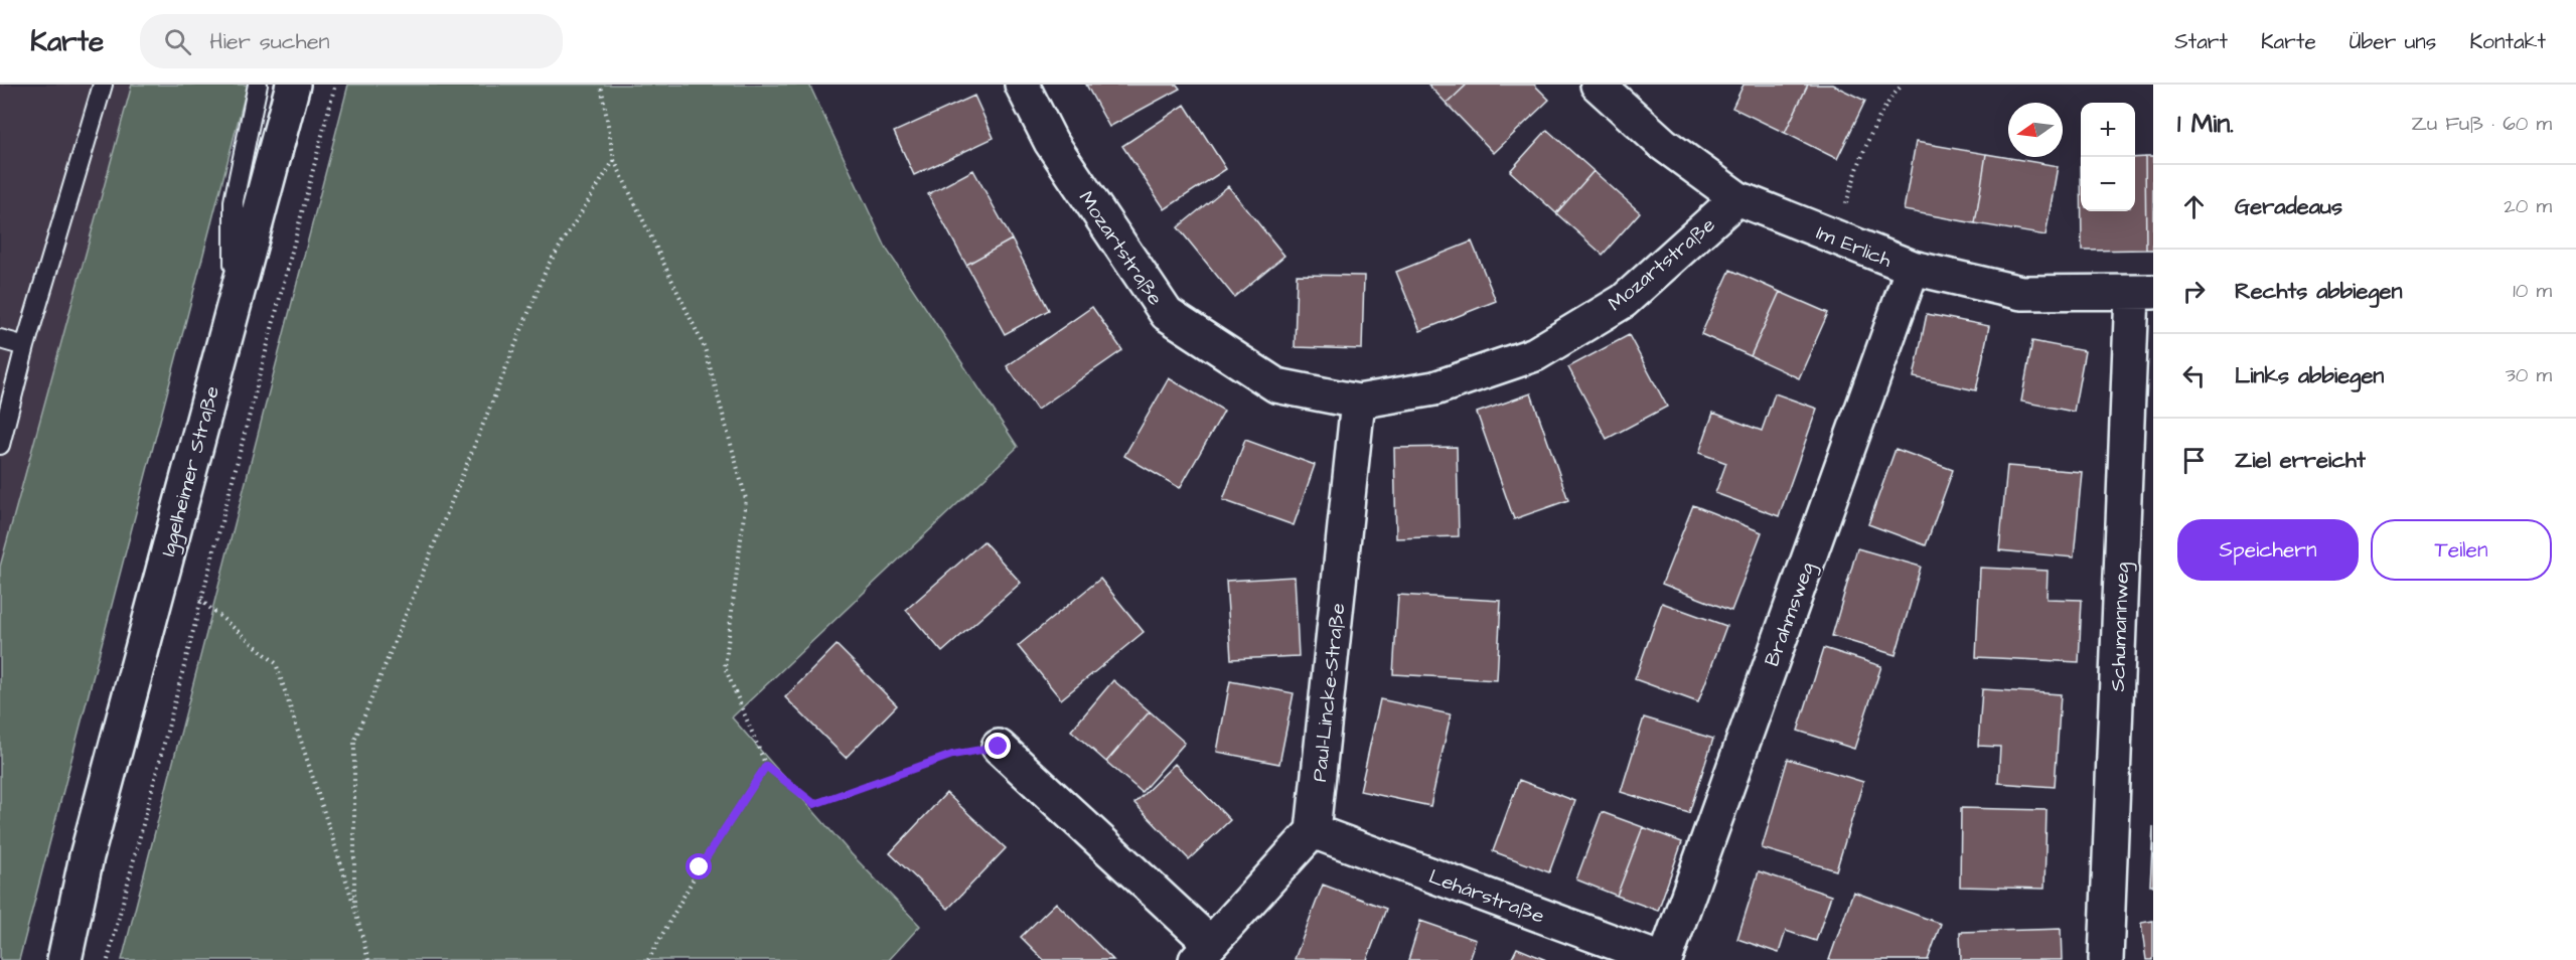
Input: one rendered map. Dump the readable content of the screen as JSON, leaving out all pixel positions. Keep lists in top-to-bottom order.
{
  "streets": {
    "street": [
      "Im Erlich",
      "Mozartstraße",
      "Iggelheimer Straße",
      "Brahmsweg",
      "Schumannweg",
      "Paul-Lincke-Straße",
      "Lehárstraße"
    ]
  },
  "crossings": [
    ["Im Erlich", "Mozartstraße"],
    ["Im Erlich", "Brahmsweg"],
    ["Im Erlich", "Schumannweg"],
    ["Mozartstraße", "Paul-Lincke-Straße"],
    ["Brahmsweg", "Lehárstraße"],
    ["Paul-Lincke-Straße", "Lehárstraße"]
  ],
  "north": "left",
  "page": {
    "header": "Karte",
    "search": "Hier suchen",
    "nav": [
      "Start",
      "Karte",
      "Über uns",
      "Kontakt"
    ],
    "heading": ["1 Min.", "Zu Fuß · 60 m"],
    "map_buttons": ["+", "−"],
    "list": [
      ["Geradeaus", "20 m"],
      ["Rechts abbiegen", "10 m"],
      ["Links abbiegen", "30 m"],
      "Ziel erreicht"
    ],
    "buttons": ["Speichern", "Teilen"]
  }
}
